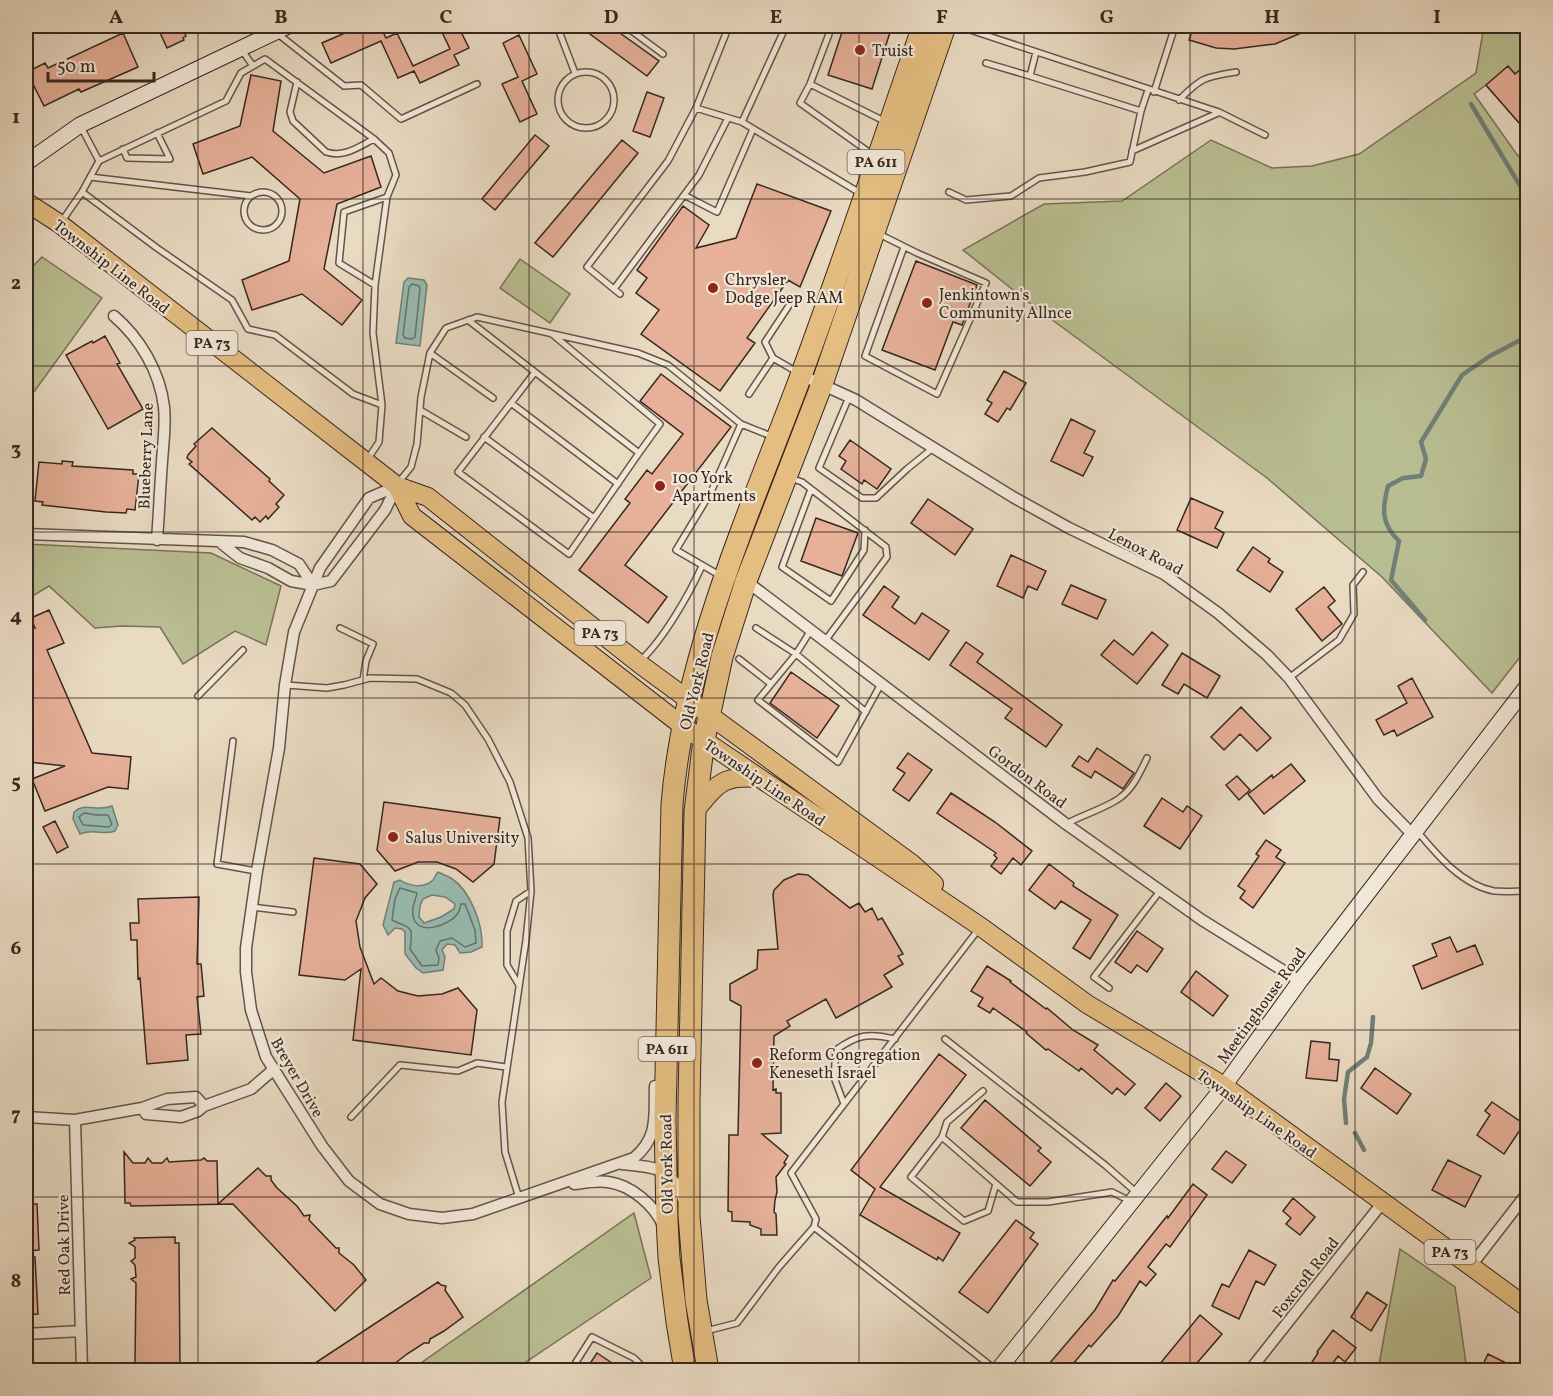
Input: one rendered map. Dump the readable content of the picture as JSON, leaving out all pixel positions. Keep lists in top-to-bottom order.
{
  "streets": {
    "highway": ["PA 611", "Old York Road"],
    "main road": ["Township Line Road", "PA 73"],
    "street": [
      "Blueberry Lane",
      "Lenox Road",
      "Gordon Road",
      "Meetinghouse Road",
      "Breyer Drive",
      "Red Oak Drive",
      "Foxcroft Road"
    ]
  },
  "crossings": [
    ["Township Line Road", "Old York Road"],
    ["Township Line Road", "Meetinghouse Road"],
    ["Township Line Road", "Breyer Drive"],
    ["Township Line Road", "Foxcroft Road"],
    ["Lenox Road", "Old York Road"],
    ["Lenox Road", "Meetinghouse Road"],
    ["Old York Road", "Gordon Road"],
    ["Old York Road", "Breyer Drive"],
    ["Gordon Road", "Meetinghouse Road"]
  ],
  "places": [
    "Truist",
    "Chrysler Dodge Jeep RAM",
    "Jenkintown's Community Allnce",
    "100 York Apartments",
    "Salus University",
    "Reform Congregation Keneseth Israel"
  ],
  "scale_bar": "50 m",
  "grid": {
    "columns": [
      "A",
      "B",
      "C",
      "D",
      "E",
      "F",
      "G",
      "H",
      "I"
    ],
    "rows": [
      "1",
      "2",
      "3",
      "4",
      "5",
      "6",
      "7",
      "8"
    ]
  }
}
